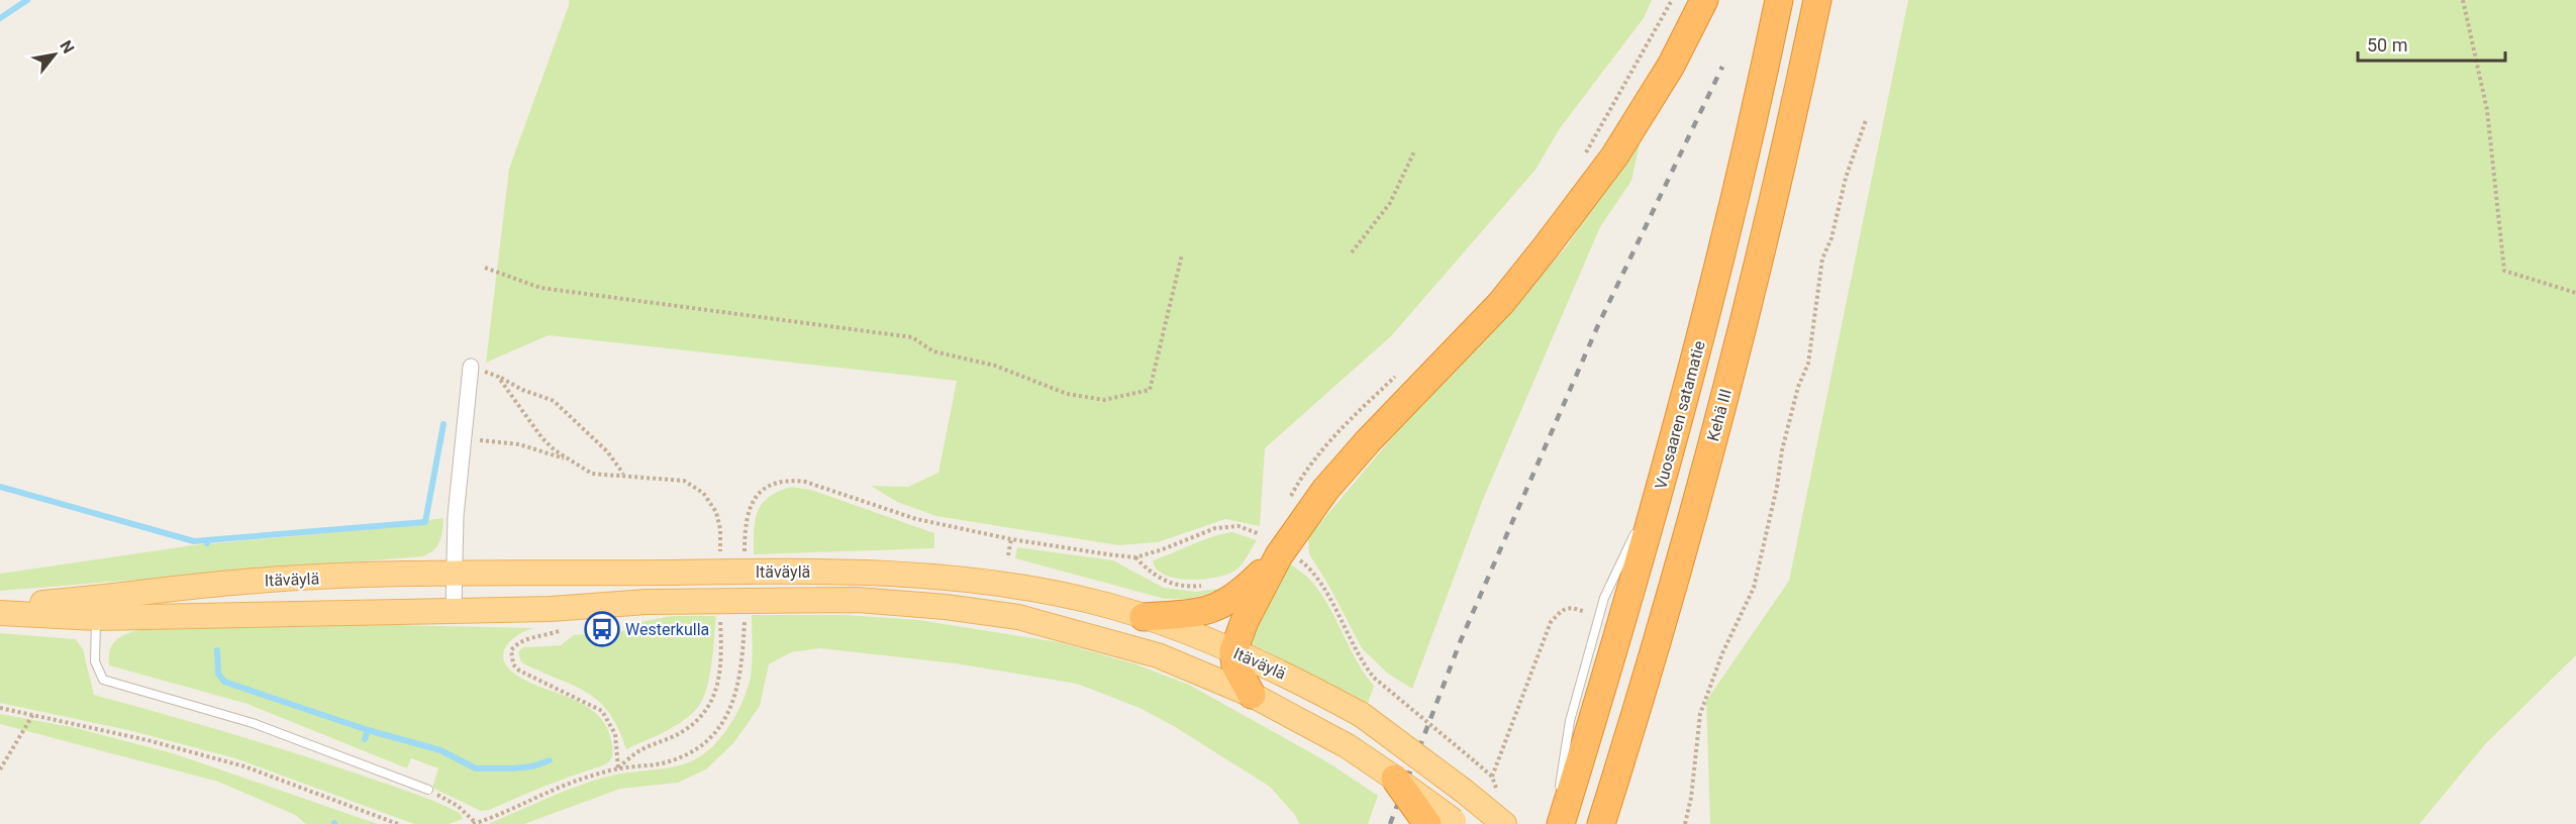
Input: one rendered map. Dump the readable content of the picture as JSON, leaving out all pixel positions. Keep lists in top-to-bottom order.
{
  "streets": {
    "highway": ["Vuosaaren satamatie", "Kehä III"],
    "main road": ["Itäväylä"]
  },
  "places": {
    "bus stop": ["Westerkulla"]
  },
  "scale_bar": "50 m",
  "north": "top right"
}
